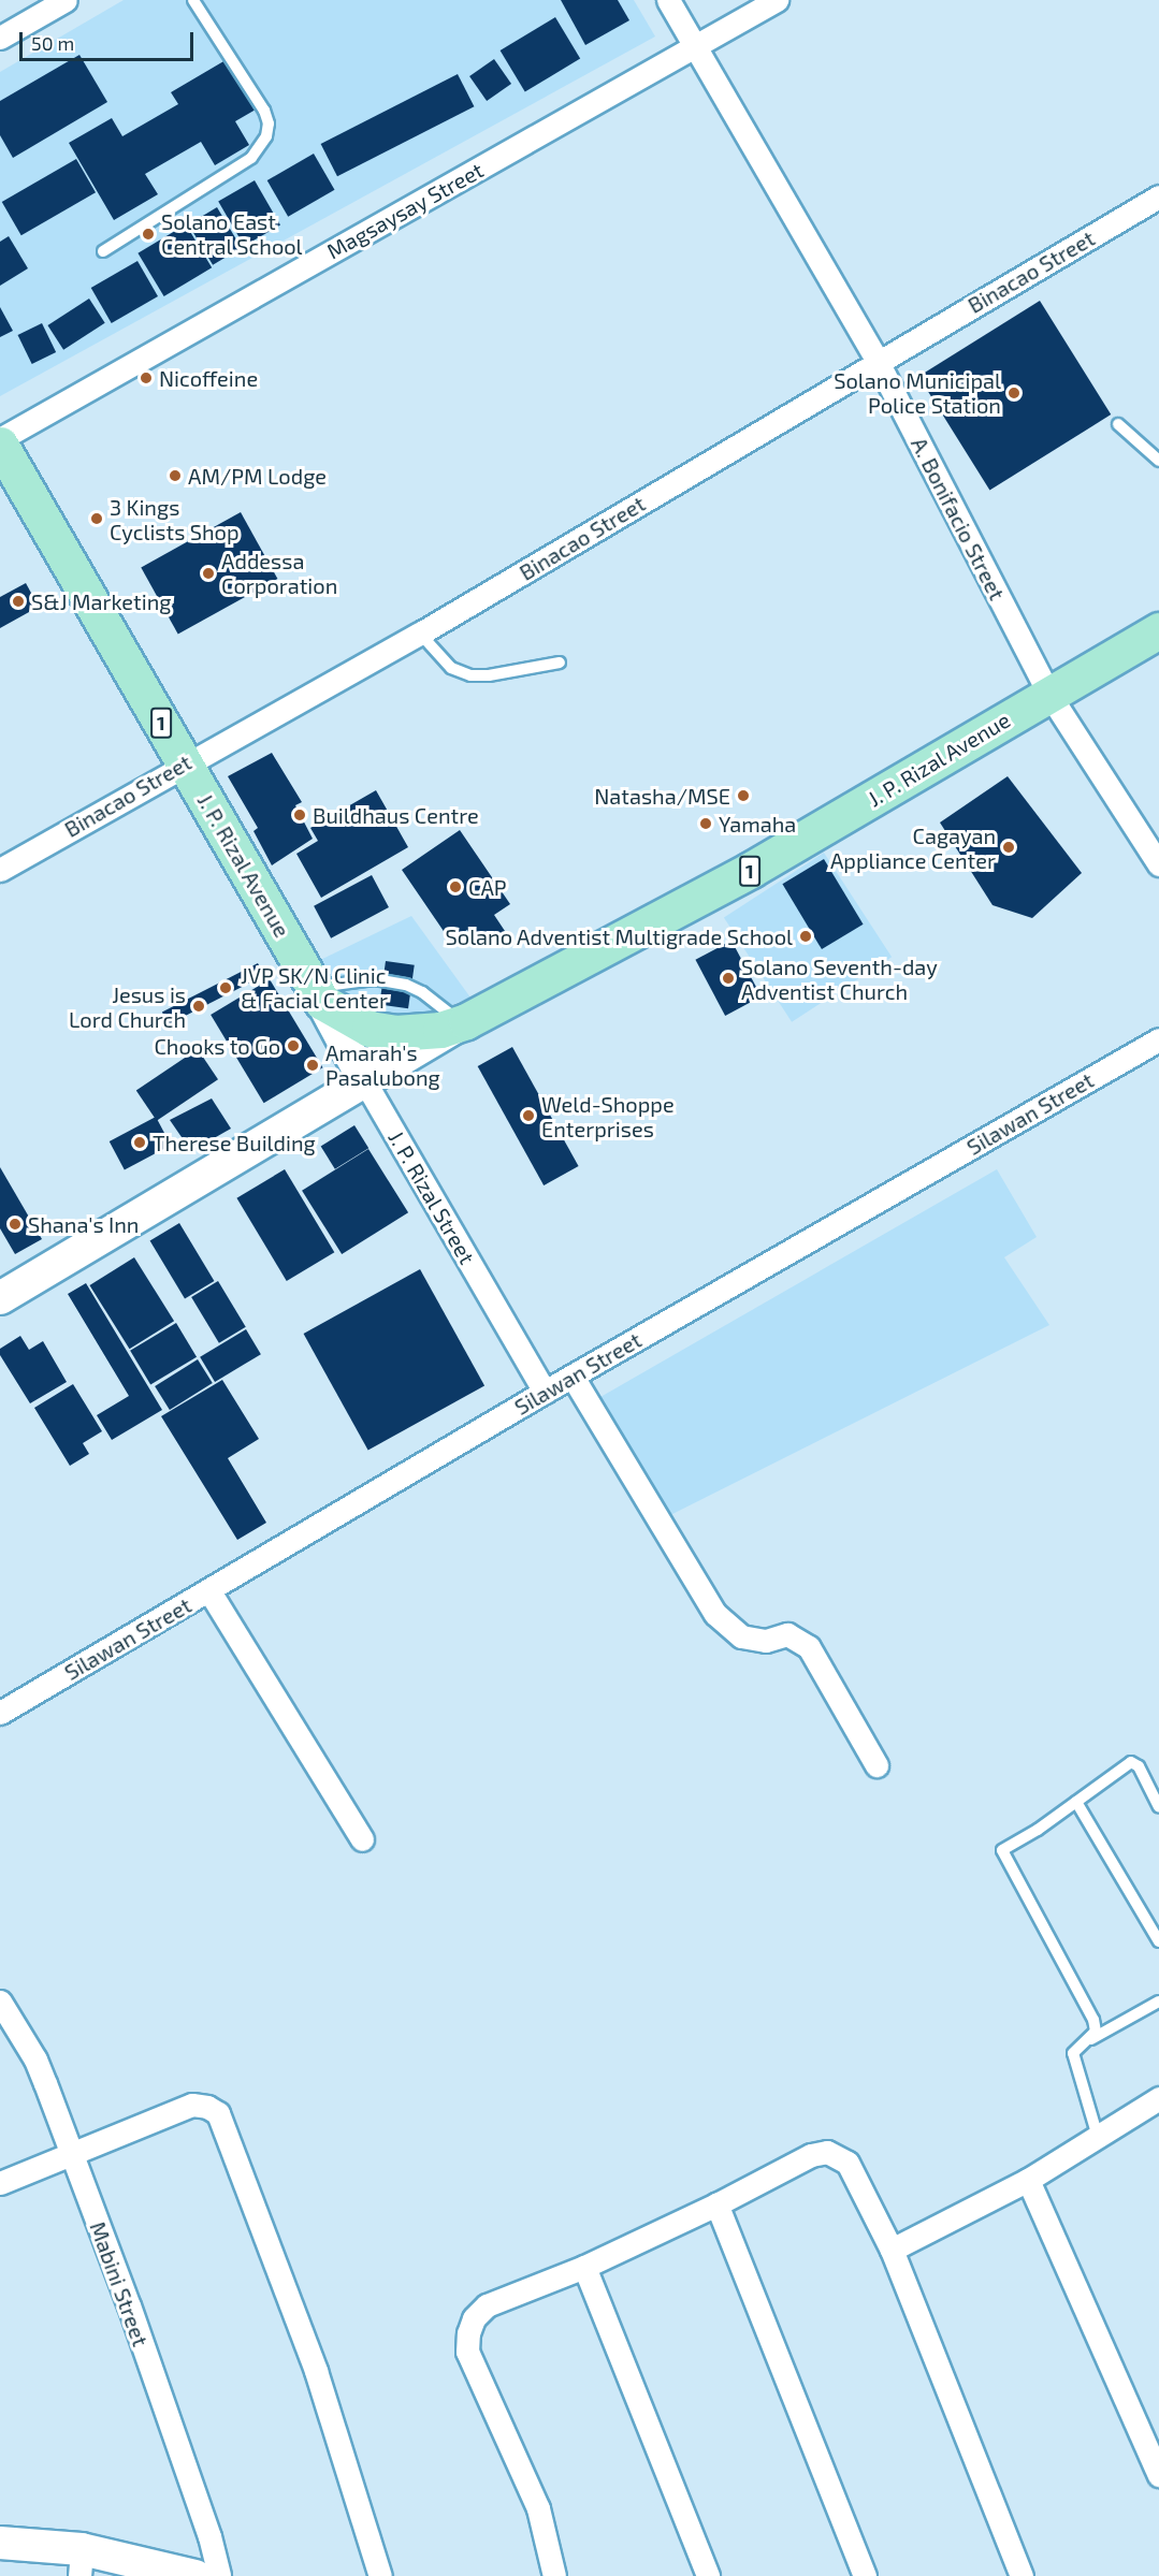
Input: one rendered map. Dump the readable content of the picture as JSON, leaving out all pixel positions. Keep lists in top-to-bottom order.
{
  "streets": {
    "main road": ["1", "J. P. Rizal Avenue"],
    "street": [
      "Magsaysay Street",
      "Binacao Street",
      "A. Bonifacio Street",
      "Silawan Street",
      "J. P. Rizal Street",
      "Mabini Street"
    ]
  },
  "crossings": [
    ["Magsaysay Street", "A. Bonifacio Street"],
    ["Magsaysay Street", "J. P. Rizal Avenue"],
    ["Binacao Street", "A. Bonifacio Street"],
    ["Binacao Street", "J. P. Rizal Avenue"],
    ["A. Bonifacio Street", "J. P. Rizal Avenue"],
    ["J. P. Rizal Avenue", "J. P. Rizal Street"],
    ["Silawan Street", "J. P. Rizal Street"]
  ],
  "places": [
    "Solano East Central School",
    "Nicoffeine",
    "Solano Municipal Police Station",
    "AM/PM Lodge",
    "3 Kings Cyclists Shop",
    "Addessa Corporation",
    "S&J Marketing",
    "Natasha/MSE",
    "Buildhaus Centre",
    "Yamaha",
    "Cagayan Appliance Center",
    "CAP",
    "Solano Adventist Multigrade School",
    "Solano Seventh-day Adventist Church",
    "JVP SK/N Clinic & Facial Center",
    "Jesus is Lord Church",
    "Chooks to Go",
    "Amarah's Pasalubong",
    "Weld-Shoppe Enterprises",
    "Therese Building",
    "Shana's Inn"
  ],
  "scale_bar": "50 m"
}
